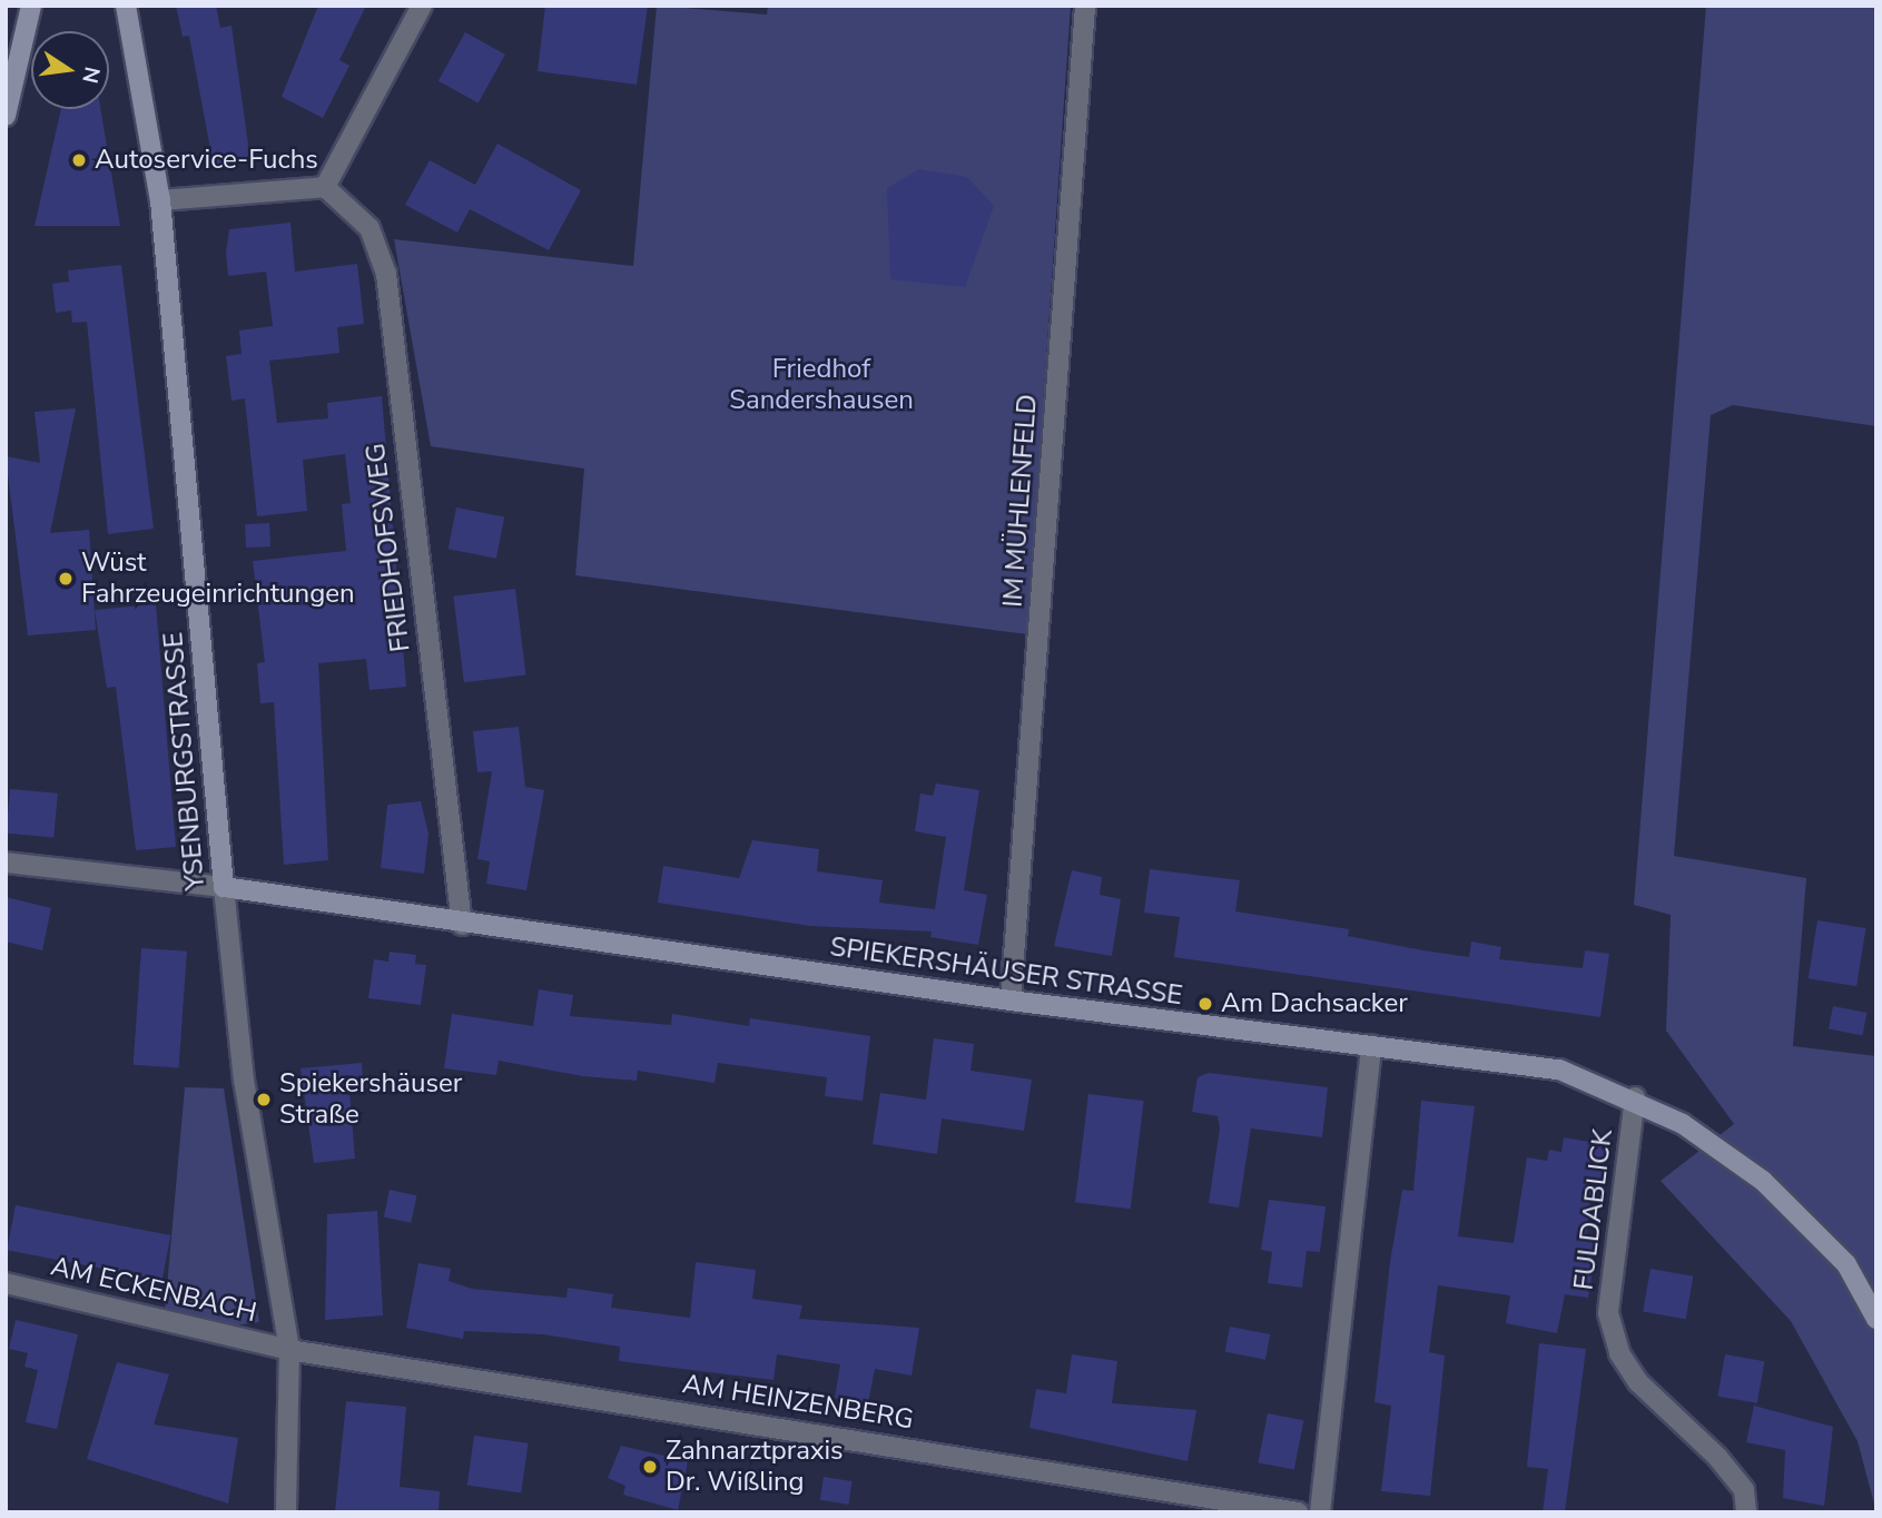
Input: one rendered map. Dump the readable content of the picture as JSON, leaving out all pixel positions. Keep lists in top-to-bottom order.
{
  "streets": {
    "street": [
      "IM MÜHLENFELD",
      "FRIEDHOFSWEG",
      "YSENBURGSTRASSE",
      "SPIEKERSHÄUSER STRASSE",
      "FULDABLICK",
      "AM ECKENBACH",
      "AM HEINZENBERG"
    ]
  },
  "crossings": [
    ["IM MÜHLENFELD", "SPIEKERSHÄUSER STRASSE"],
    ["FRIEDHOFSWEG", "SPIEKERSHÄUSER STRASSE"],
    ["YSENBURGSTRASSE", "SPIEKERSHÄUSER STRASSE"],
    ["YSENBURGSTRASSE", "AM ECKENBACH"],
    ["YSENBURGSTRASSE", "AM HEINZENBERG"],
    ["SPIEKERSHÄUSER STRASSE", "FULDABLICK"],
    ["AM ECKENBACH", "AM HEINZENBERG"]
  ],
  "parks": ["Friedhof Sandershausen"],
  "places": [
    "Autoservice-Fuchs",
    "Wüst Fahrzeugeinrichtungen",
    "Am Dachsacker",
    "Spiekershäuser Straße",
    "Zahnarztpraxis Dr. Wißling"
  ],
  "north": "right"
}
